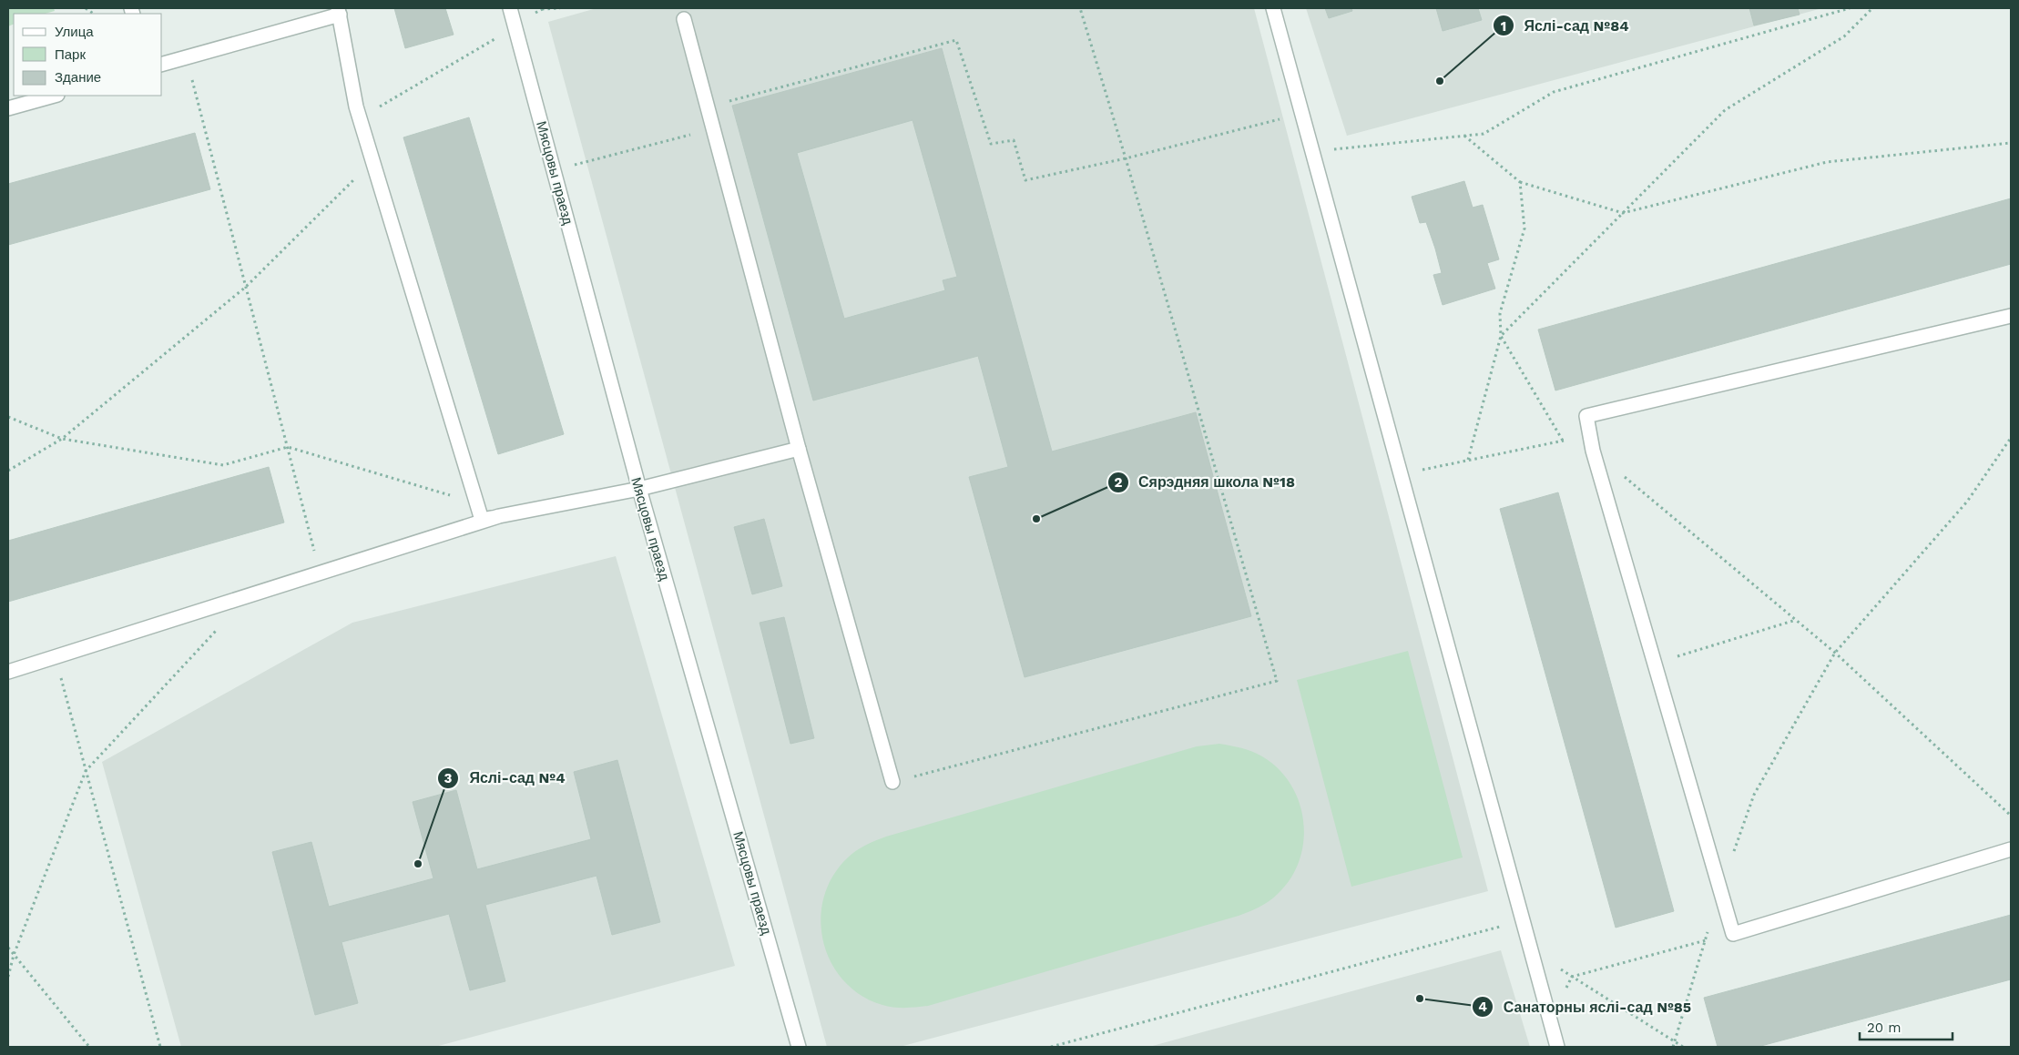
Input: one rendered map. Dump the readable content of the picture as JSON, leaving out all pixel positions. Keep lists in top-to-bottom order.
{
  "streets": {
    "street": ["Мясцовы праезд"]
  },
  "places": [
    "Яслі-сад №84",
    "Сярэдняя школа №18",
    "Яслі-сад №4",
    "Санаторны яслі-сад №85"
  ],
  "legend": ["Улица", "Парк", "Здание"],
  "scale_bar": "20 m"
}
